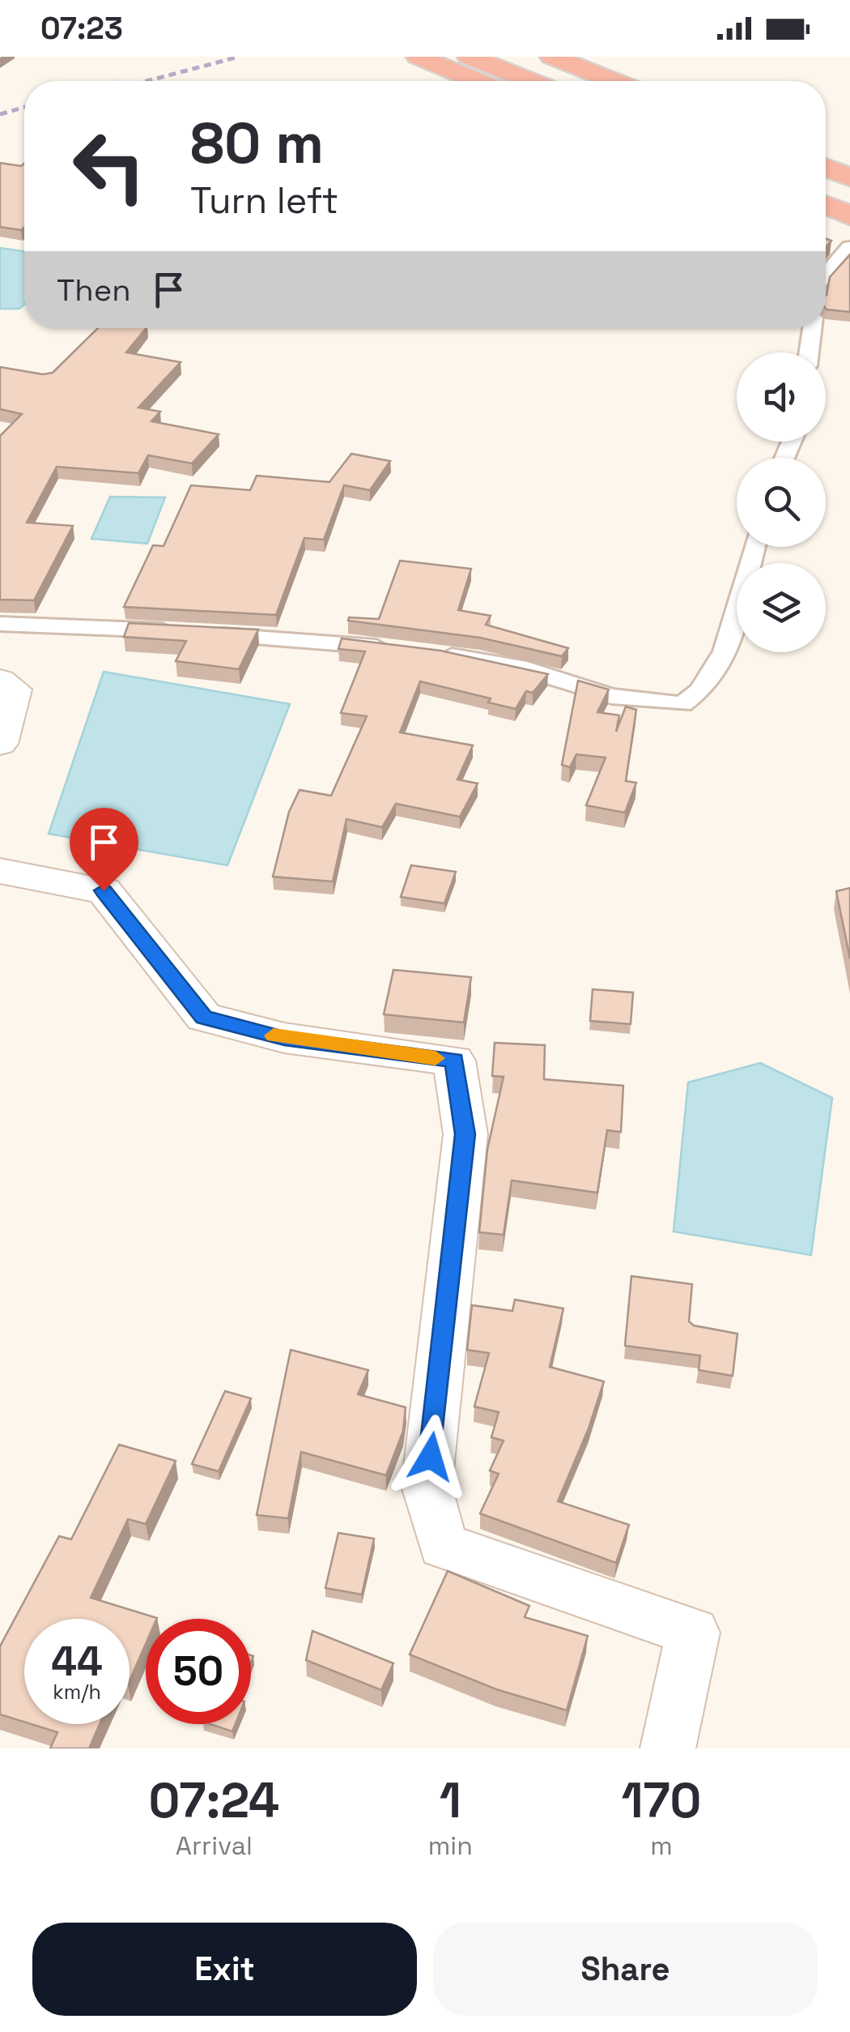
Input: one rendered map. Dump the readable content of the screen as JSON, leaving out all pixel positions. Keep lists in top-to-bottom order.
{
  "page": {
    "status": "07:23",
    "turn": ["80 m", "Turn left"],
    "then": "Then",
    "speed": "44 km/h",
    "limit": "50",
    "eta": [
      "07:24",
      "Arrival",
      "1",
      "min",
      "170",
      "m"
    ],
    "buttons": ["Exit", "Share"]
  }
}
